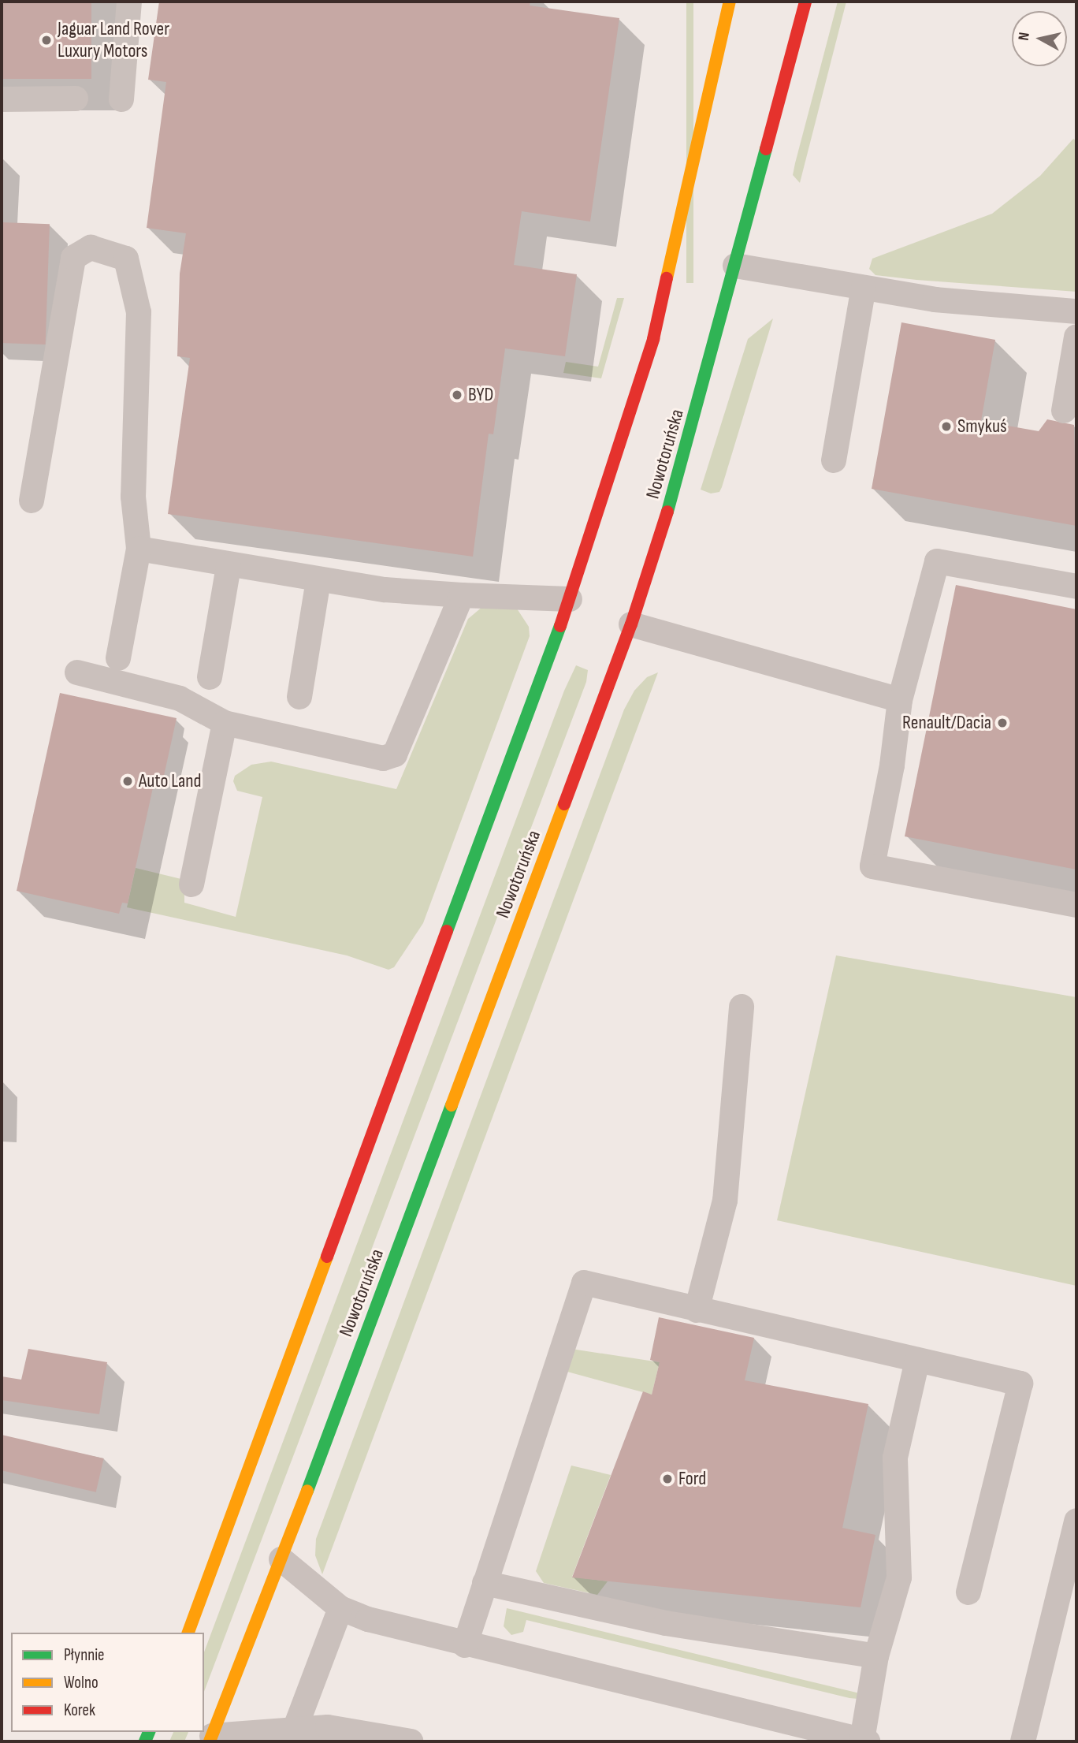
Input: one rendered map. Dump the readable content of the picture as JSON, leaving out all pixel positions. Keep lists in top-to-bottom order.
{
  "streets": {
    "main road": ["Nowotoruńska"]
  },
  "places": [
    "Jaguar Land Rover Luxury Motors",
    "BYD",
    "Smykuś",
    "Renault/Dacia",
    "Auto Land",
    "Ford"
  ],
  "legend": ["Płynnie", "Wolno", "Korek"],
  "north": "left"
}
